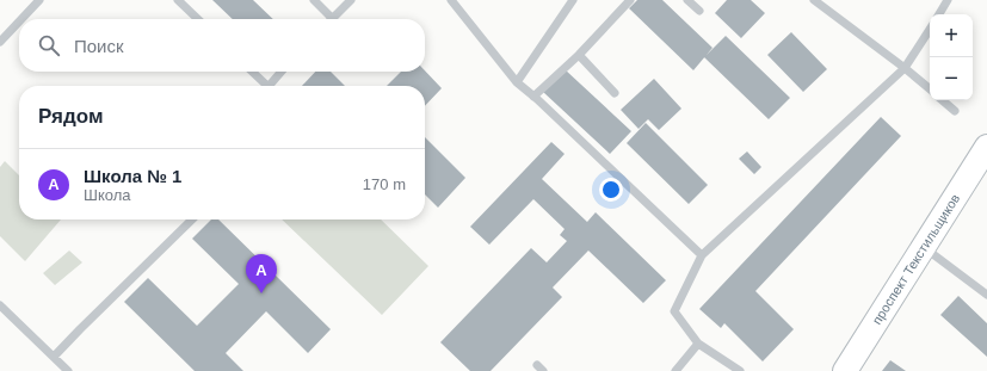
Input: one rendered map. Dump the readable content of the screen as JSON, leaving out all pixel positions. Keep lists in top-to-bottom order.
{
  "streets": {
    "street": ["проспект Текстильщиков"]
  },
  "page": {
    "map_buttons": ["+", "−"],
    "search": "Поиск",
    "heading": "Рядом",
    "list": [
      {
        "mark": "A",
        "name": "Школа № 1",
        "note": "Школа",
        "value": "170 m"
      }
    ],
    "pins": "A"
  }
}
